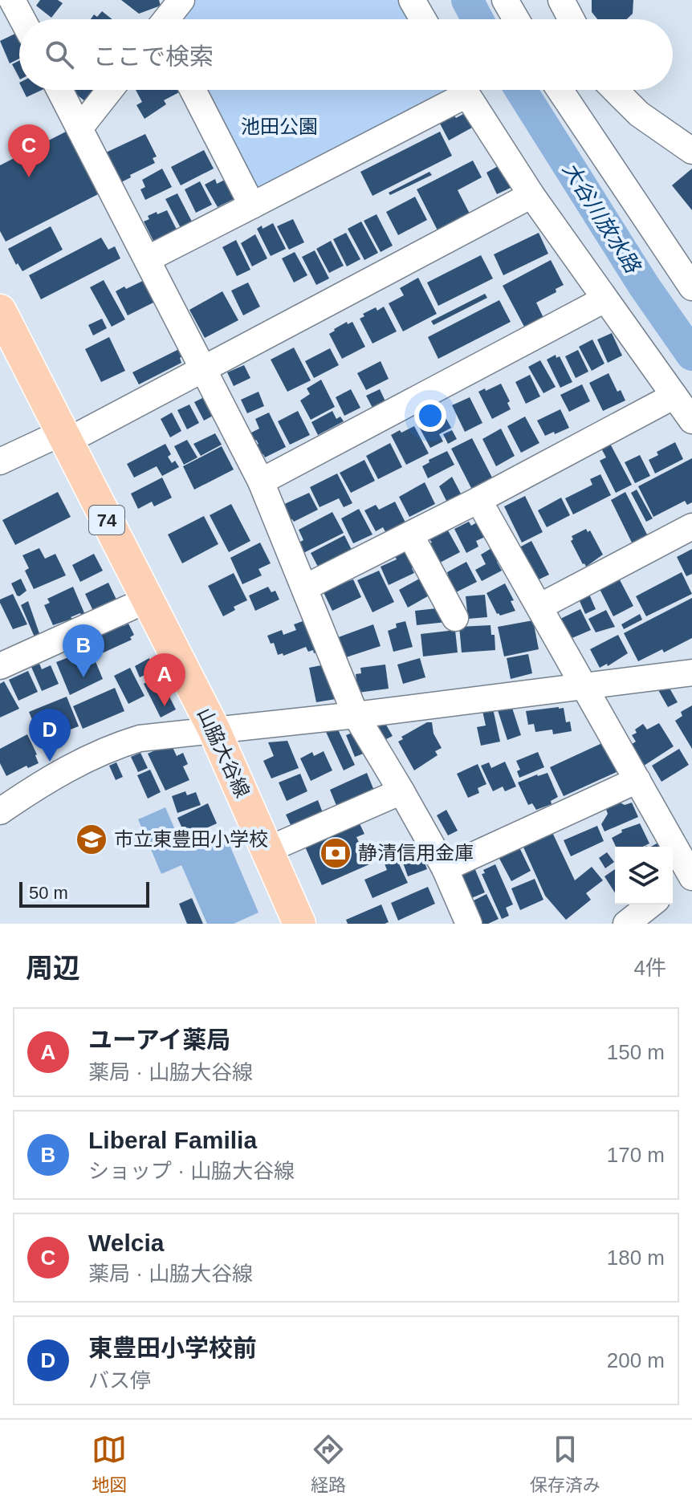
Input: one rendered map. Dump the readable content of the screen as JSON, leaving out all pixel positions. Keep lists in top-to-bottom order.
{
  "streets": {
    "main road": ["74", "山脇大谷線"]
  },
  "water": ["大谷川放水路"],
  "parks": ["池田公園"],
  "places": {
    "school or university": ["市立東豊田小学校"],
    "bank": ["静清信用金庫"]
  },
  "scale_bar": "50 m",
  "page": {
    "search": "ここで検索",
    "pins": [
      "C",
      "B",
      "A",
      "D"
    ],
    "scale": "50 m",
    "heading": ["周辺", "4件"],
    "list": [
      {
        "mark": "A",
        "name": "ユーアイ薬局",
        "note": "薬局 · 山脇大谷線",
        "value": "150 m"
      },
      {
        "mark": "B",
        "name": "Liberal Familia",
        "note": "ショップ · 山脇大谷線",
        "value": "170 m"
      },
      {
        "mark": "C",
        "name": "Welcia",
        "note": "薬局 · 山脇大谷線",
        "value": "180 m"
      },
      {
        "mark": "D",
        "name": "東豊田小学校前",
        "note": "バス停",
        "value": "200 m"
      }
    ],
    "nav": ["地図", "経路", "保存済み"]
  }
}
